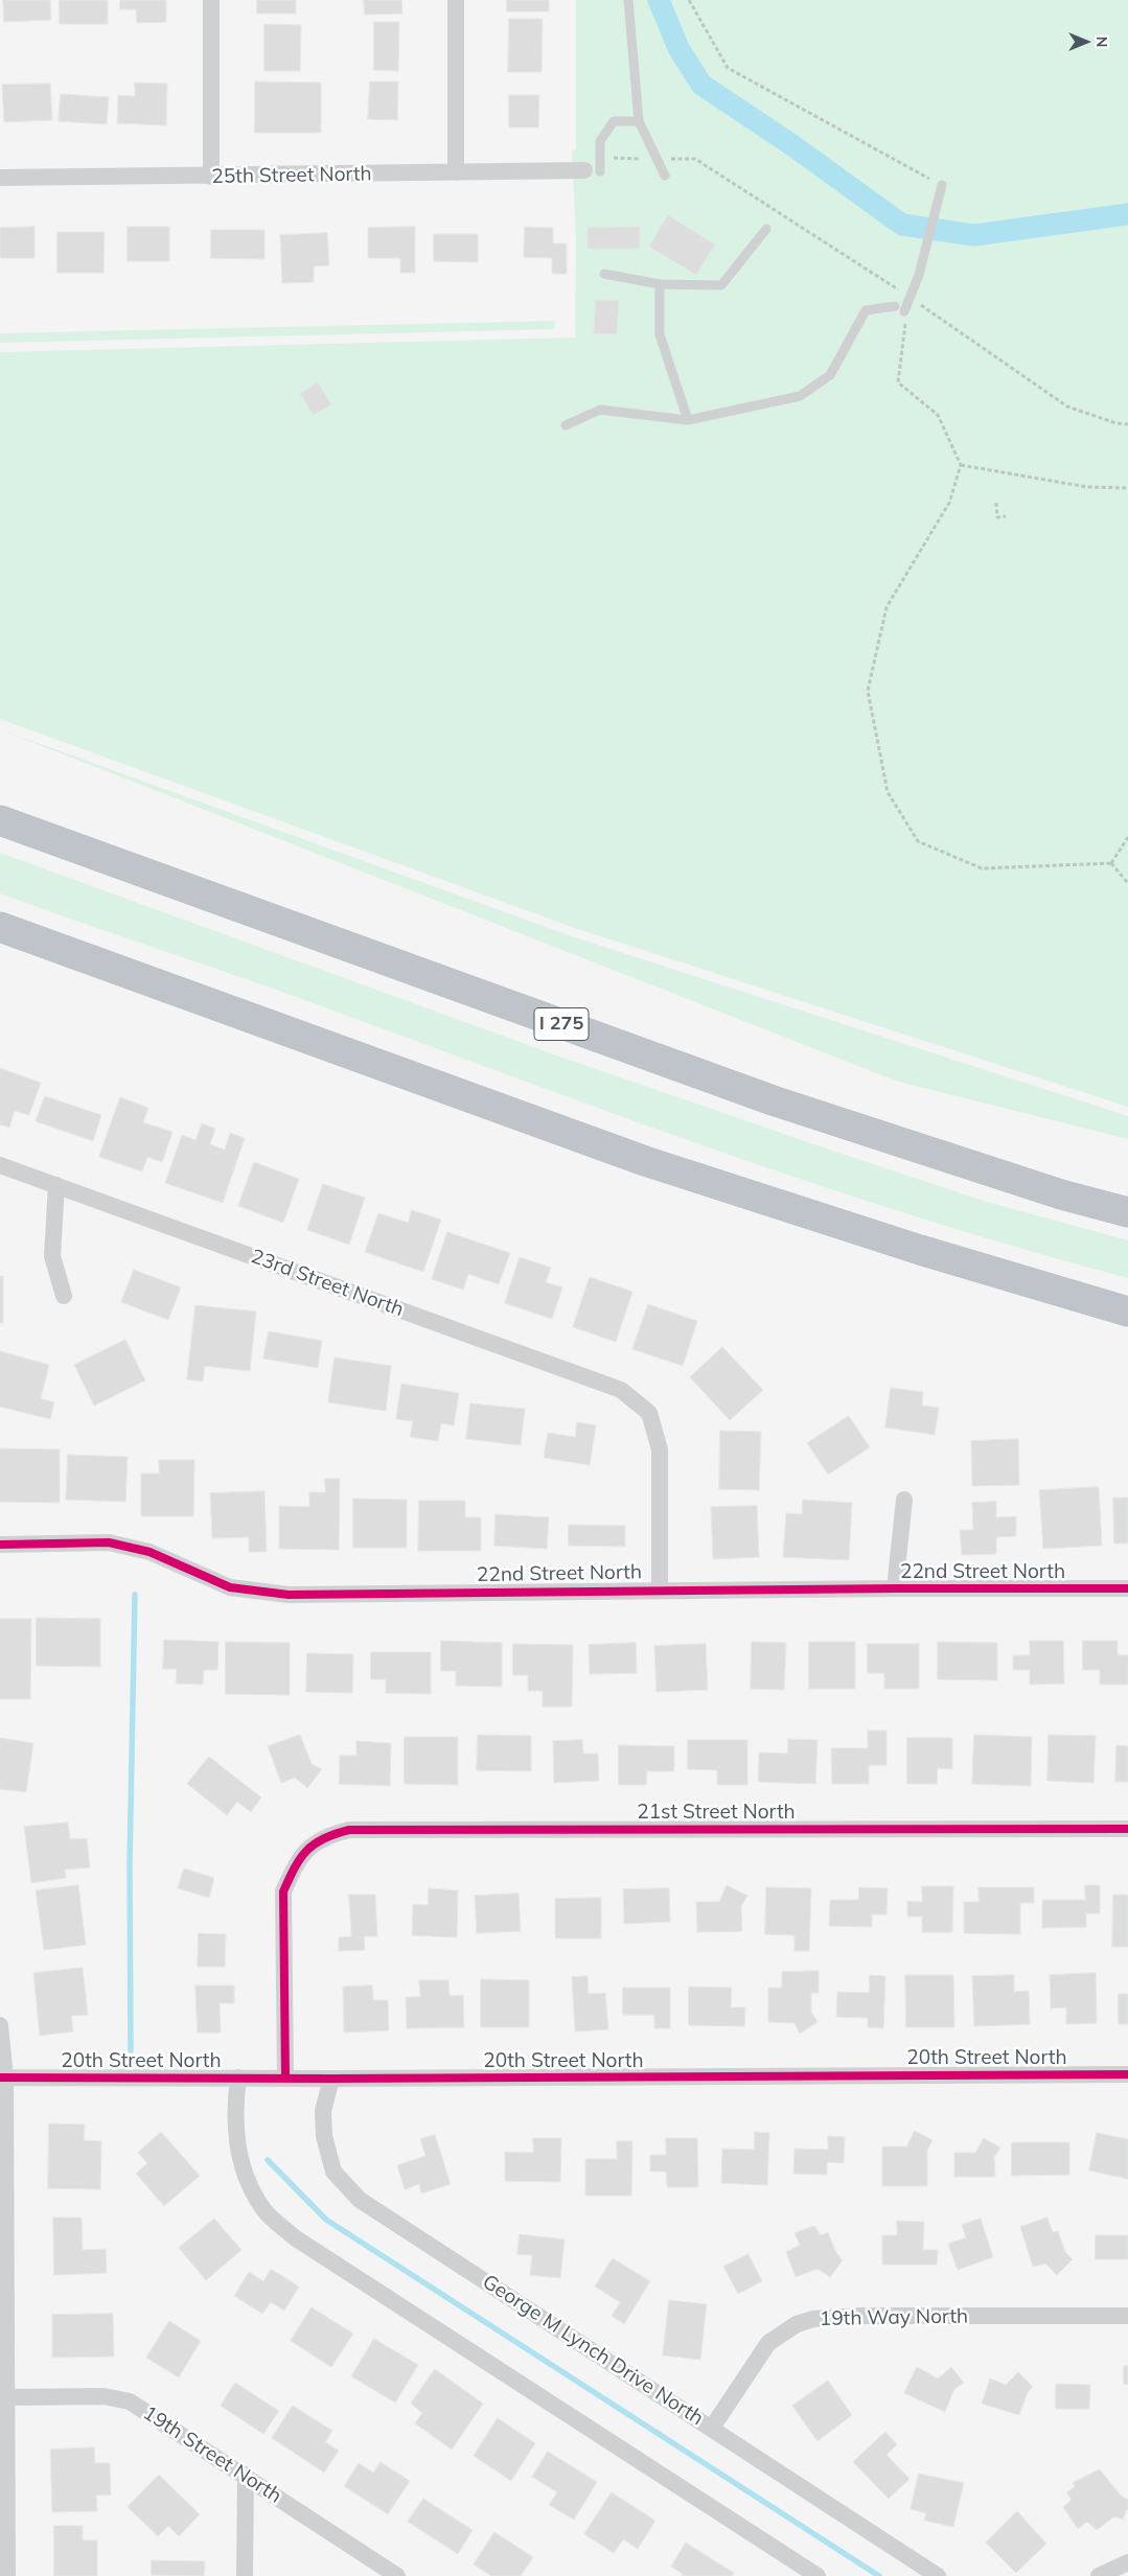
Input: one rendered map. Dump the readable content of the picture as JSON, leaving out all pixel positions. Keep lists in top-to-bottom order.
{
  "streets": {
    "highway": ["I 275"],
    "street": [
      "25th Street North",
      "23rd Street North",
      "22nd Street North",
      "21st Street North",
      "20th Street North",
      "19th Way North",
      "George M Lynch Drive North",
      "19th Street North"
    ]
  },
  "crossings": [
    ["23rd Street North", "22nd Street North"],
    ["21st Street North", "20th Street North"],
    ["20th Street North", "George M Lynch Drive North"],
    ["19th Way North", "George M Lynch Drive North"]
  ],
  "north": "right"
}
